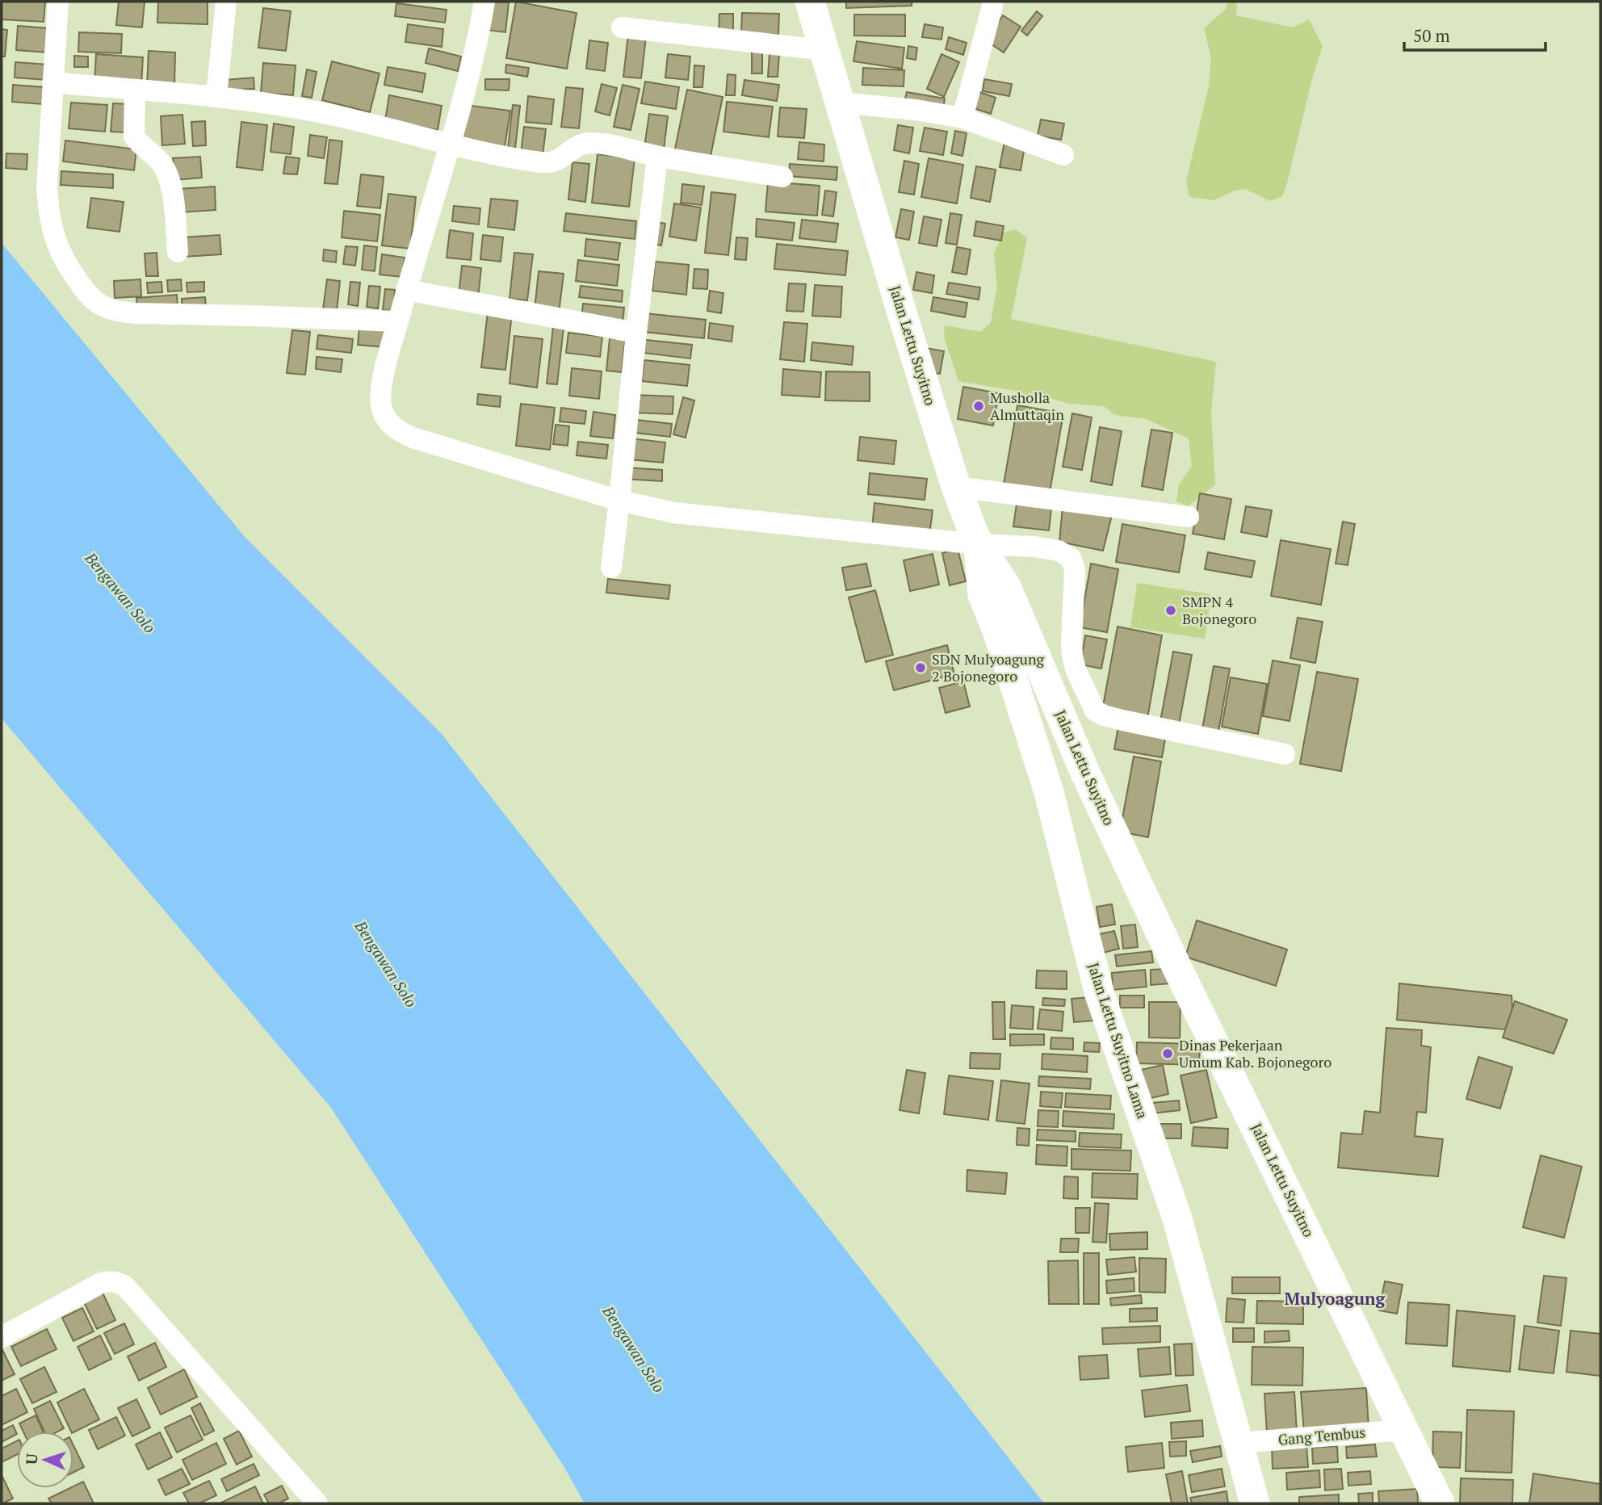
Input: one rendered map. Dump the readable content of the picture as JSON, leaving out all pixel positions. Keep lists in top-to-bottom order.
{
  "streets": {
    "main road": ["Jalan Lettu Suyitno", "Jalan Lettu Suyitno Lama"],
    "street": ["Gang Tembus"]
  },
  "crossings": [
    ["Jalan Lettu Suyitno", "Jalan Lettu Suyitno Lama"],
    ["Jalan Lettu Suyitno", "Gang Tembus"],
    ["Jalan Lettu Suyitno Lama", "Gang Tembus"]
  ],
  "districts": ["Mulyoagung"],
  "water": ["Bengawan Solo"],
  "places": [
    "Musholla Almuttaqin",
    "SMPN 4 Bojonegoro",
    "SDN Mulyoagung 2 Bojonegoro",
    "Dinas Pekerjaan Umum Kab. Bojonegoro"
  ],
  "scale_bar": "50 m",
  "north": "left"
}
